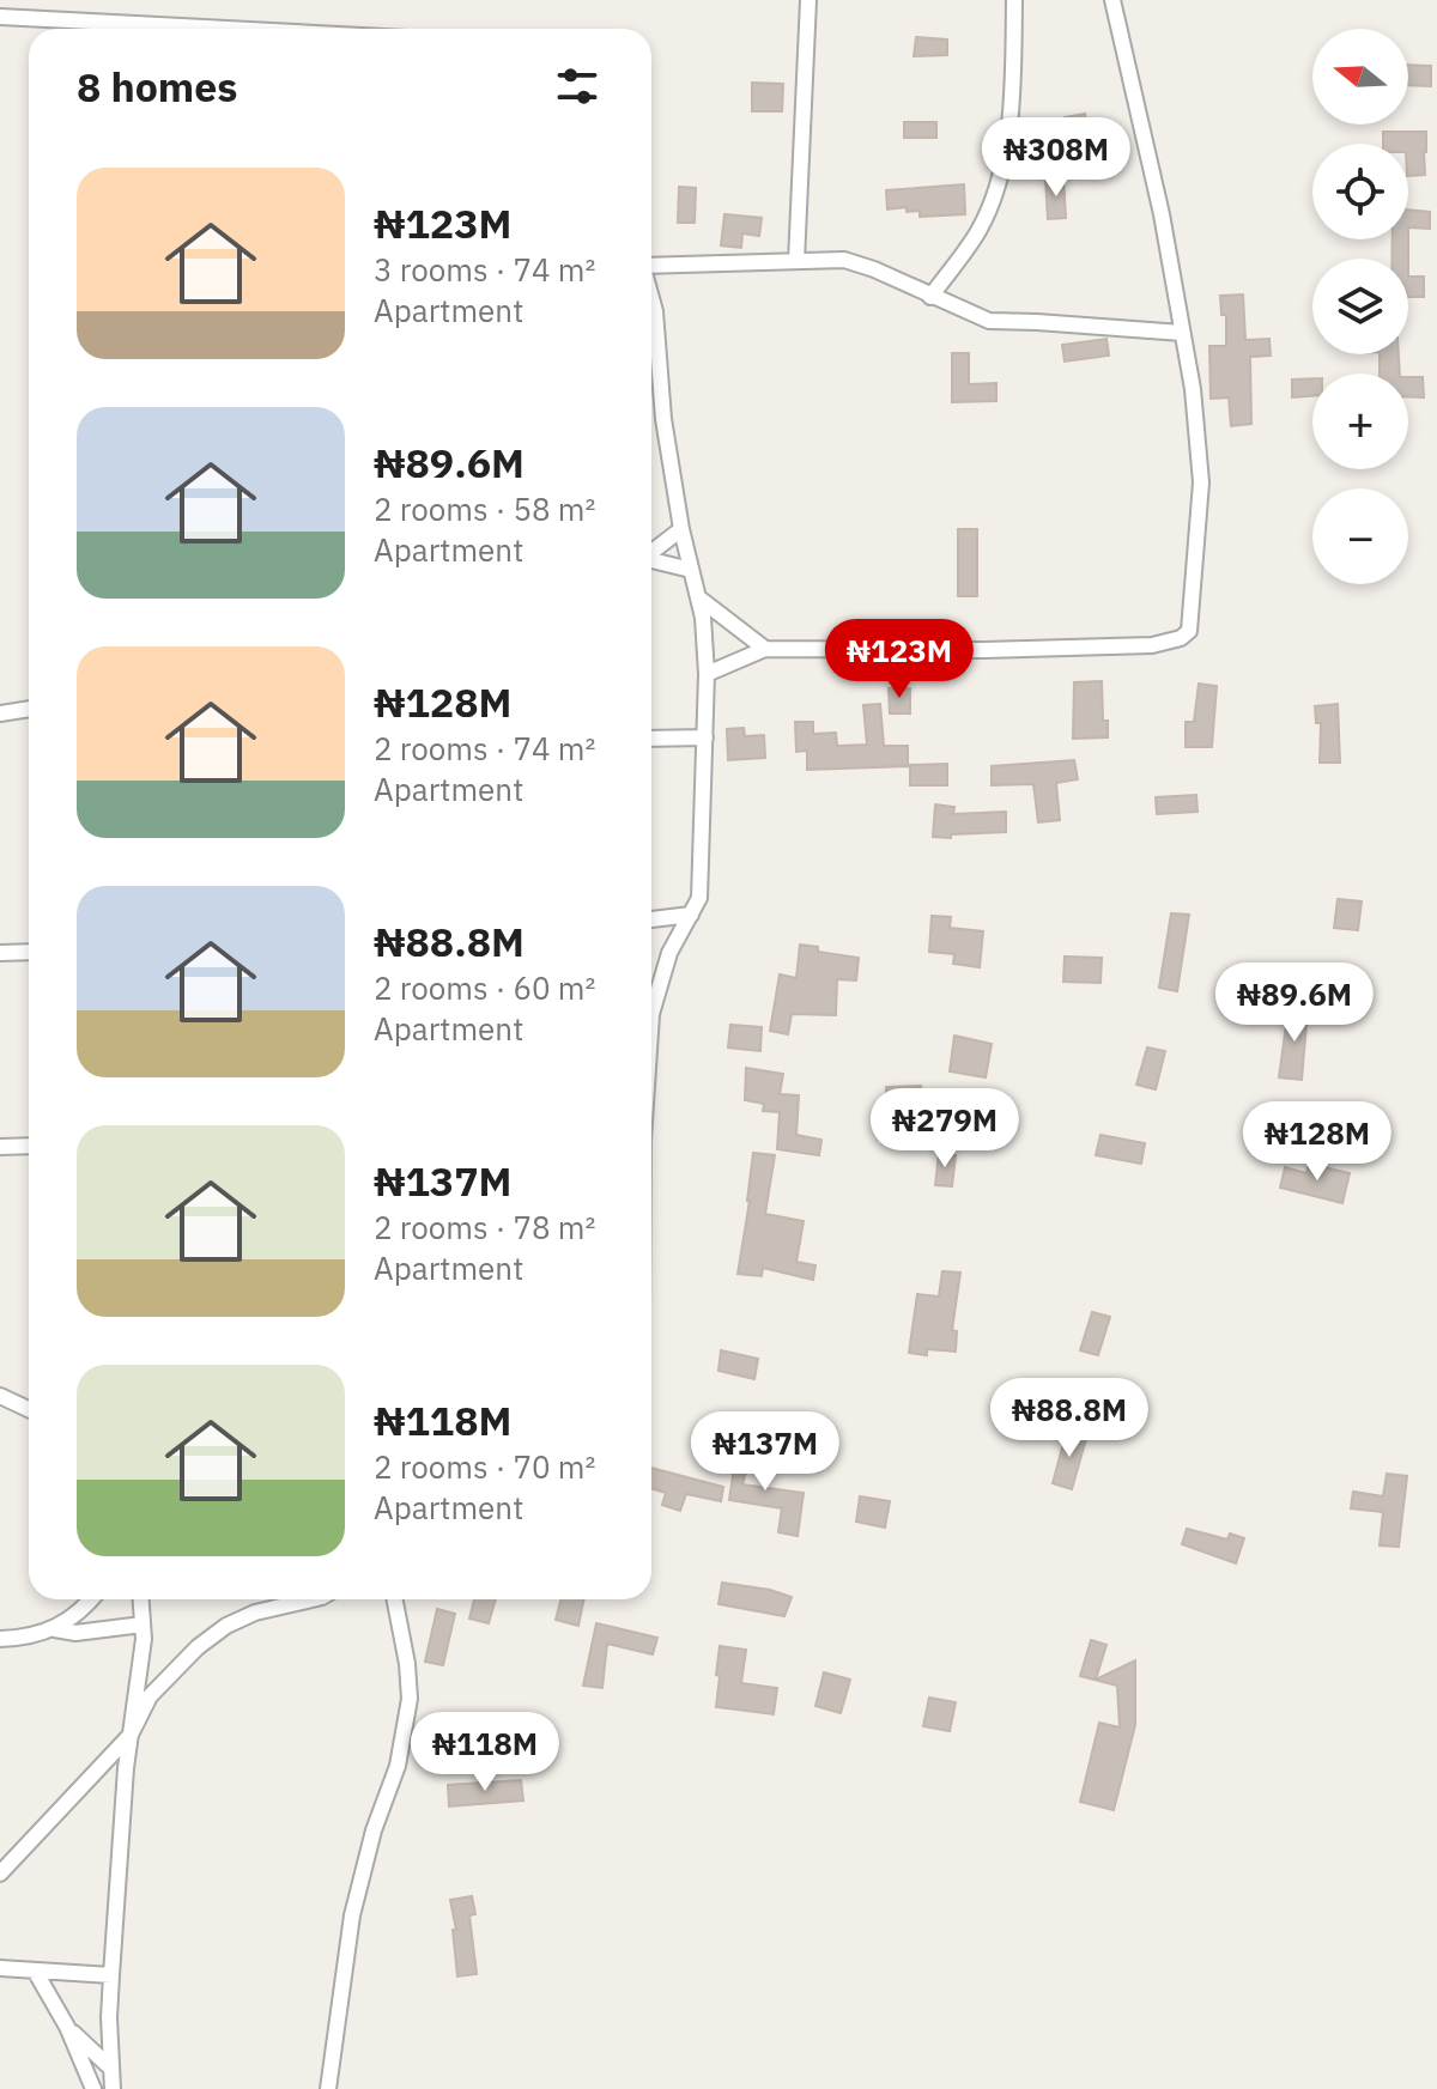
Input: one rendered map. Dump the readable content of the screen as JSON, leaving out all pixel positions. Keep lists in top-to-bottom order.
{
  "north": "left",
  "page": {
    "map_buttons": ["+", "−"],
    "heading": "8 homes",
    "price": [
      "₦308M",
      "₦123M",
      "₦89.6M",
      "₦279M",
      "₦128M",
      "₦88.8M",
      "₦137M",
      "₦118M"
    ],
    "list": [
      {
        "name": "₦123M",
        "note": "3 rooms · 74 m² · Apartment"
      },
      {
        "name": "₦89.6M",
        "note": "2 rooms · 58 m² · Apartment"
      },
      {
        "name": "₦128M",
        "note": "2 rooms · 74 m² · Apartment"
      },
      {
        "name": "₦88.8M",
        "note": "2 rooms · 60 m² · Apartment"
      },
      {
        "name": "₦137M",
        "note": "2 rooms · 78 m² · Apartment"
      },
      {
        "name": "₦118M",
        "note": "2 rooms · 70 m² · Apartment"
      }
    ]
  }
}
